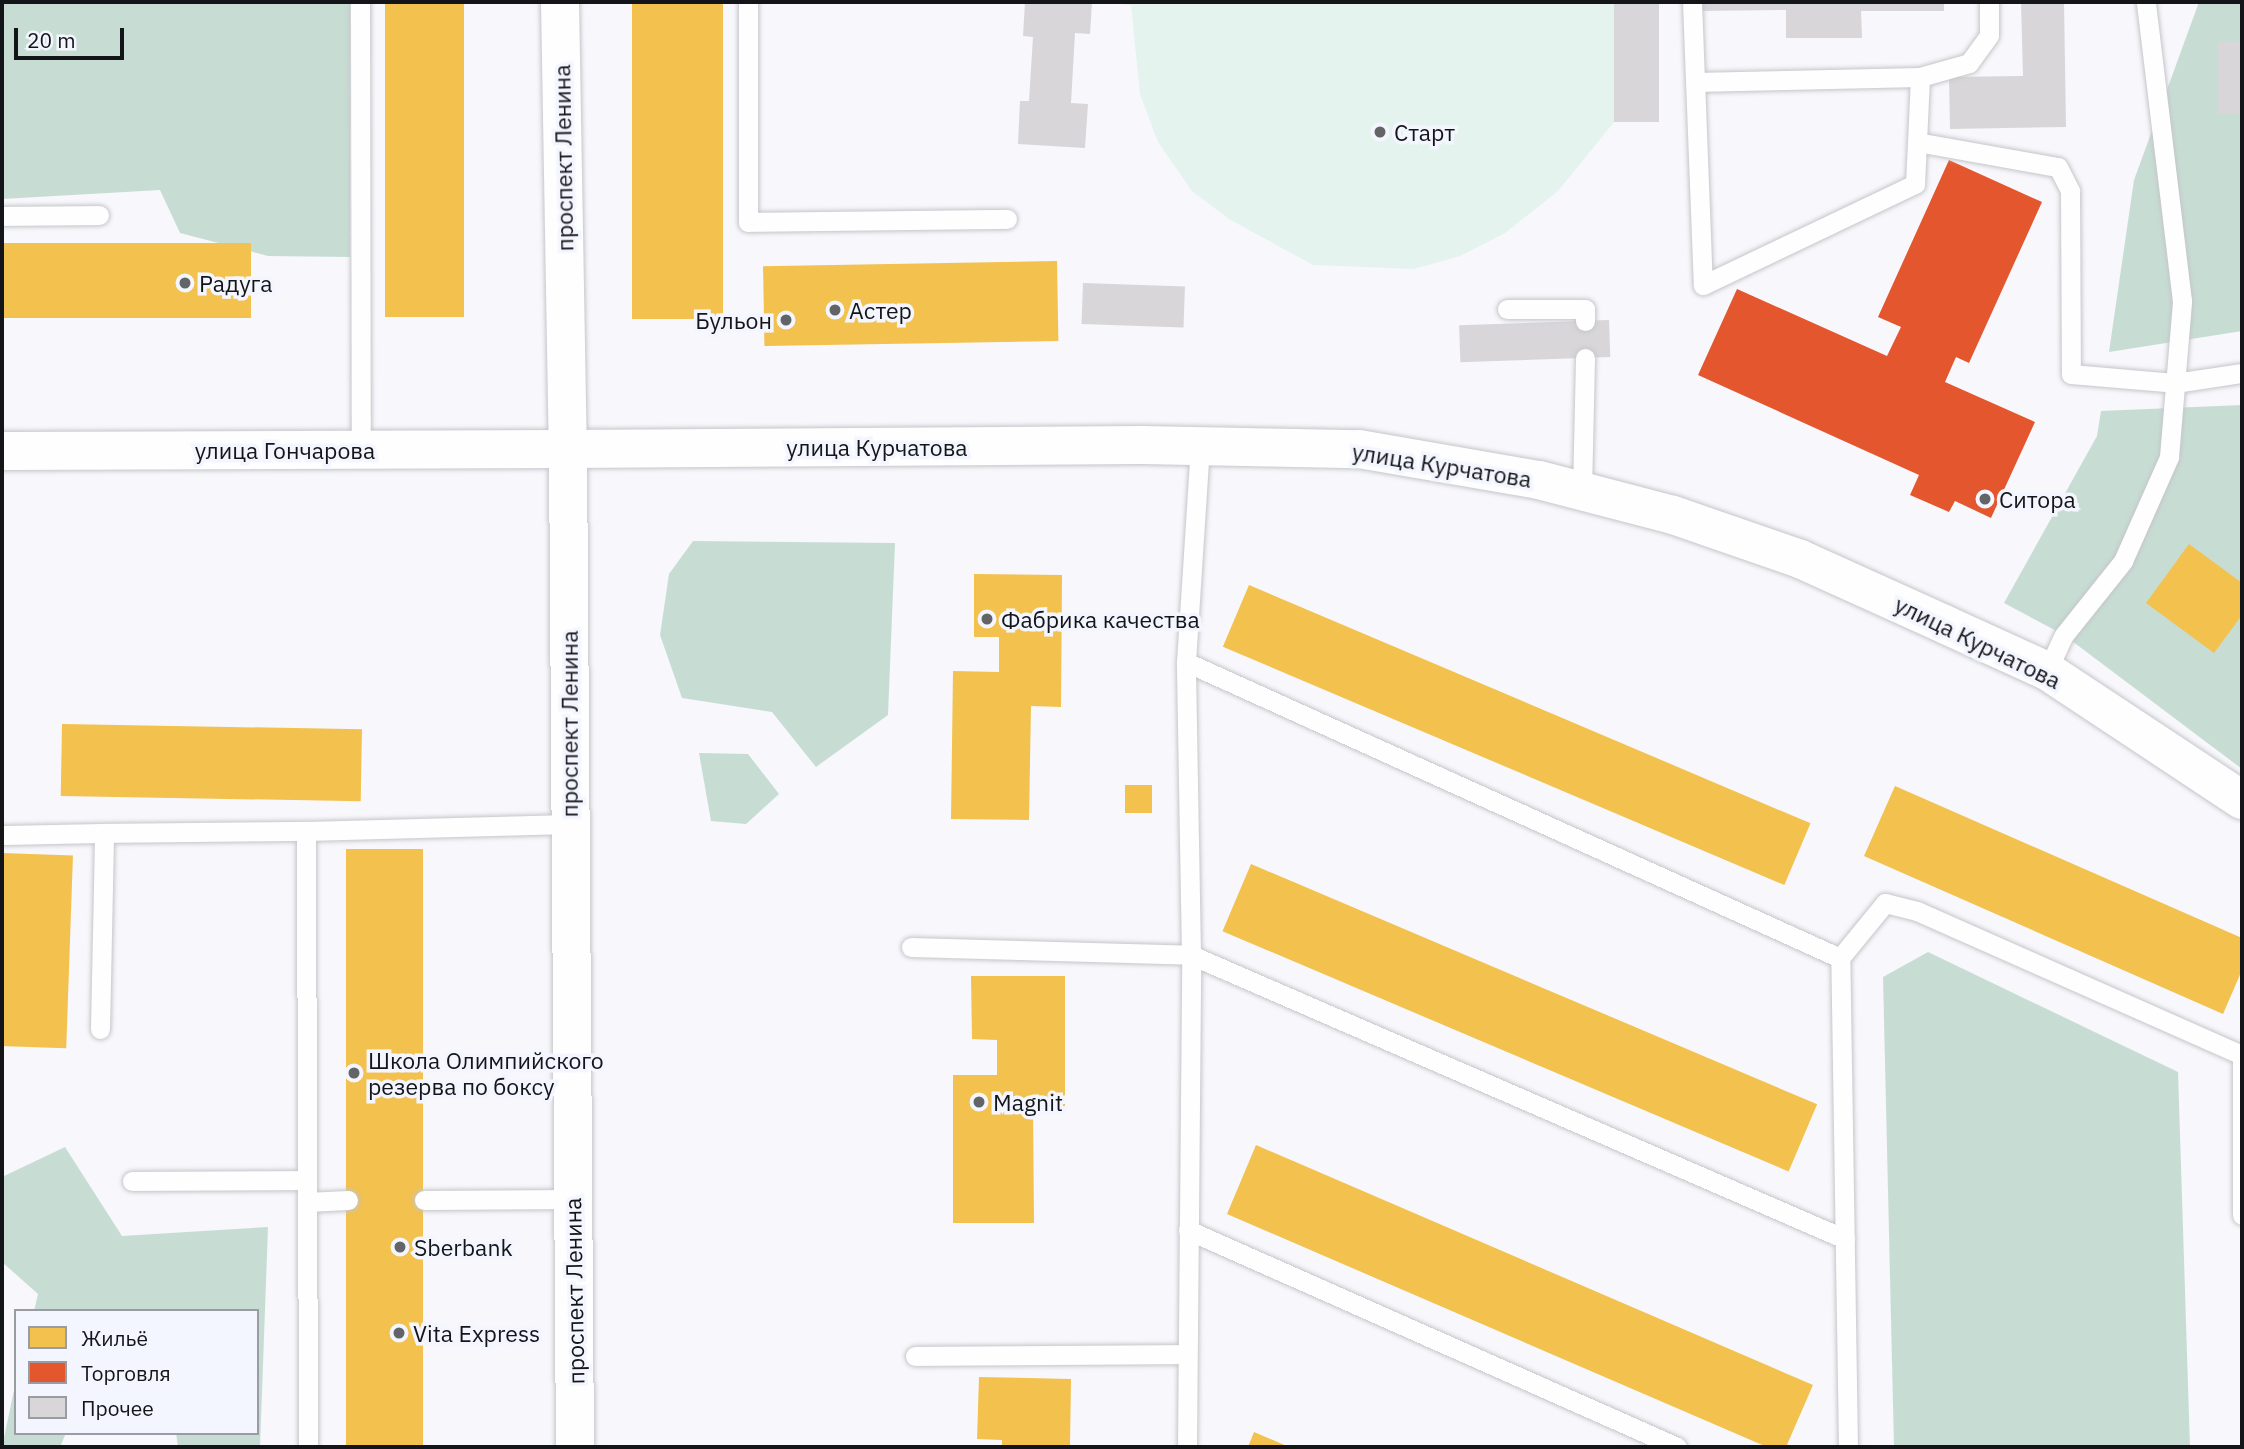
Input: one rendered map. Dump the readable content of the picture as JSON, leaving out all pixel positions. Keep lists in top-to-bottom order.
{
  "streets": {
    "street": ["проспект Ленина", "улица Курчатова", "улица Гончарова"]
  },
  "crossings": [
    ["проспект Ленина", "улица Курчатова"],
    ["проспект Ленина", "улица Гончарова"],
    ["улица Курчатова", "улица Гончарова"]
  ],
  "places": [
    "Старт",
    "Радуга",
    "Астер",
    "Бульон",
    "Ситора",
    "Фабрика качества",
    "Школа Олимпийского резерва по боксу",
    "Magnit",
    "Sberbank",
    "Vita Express"
  ],
  "legend": ["Жильё", "Торговля", "Прочее"],
  "scale_bar": "20 m"
}
